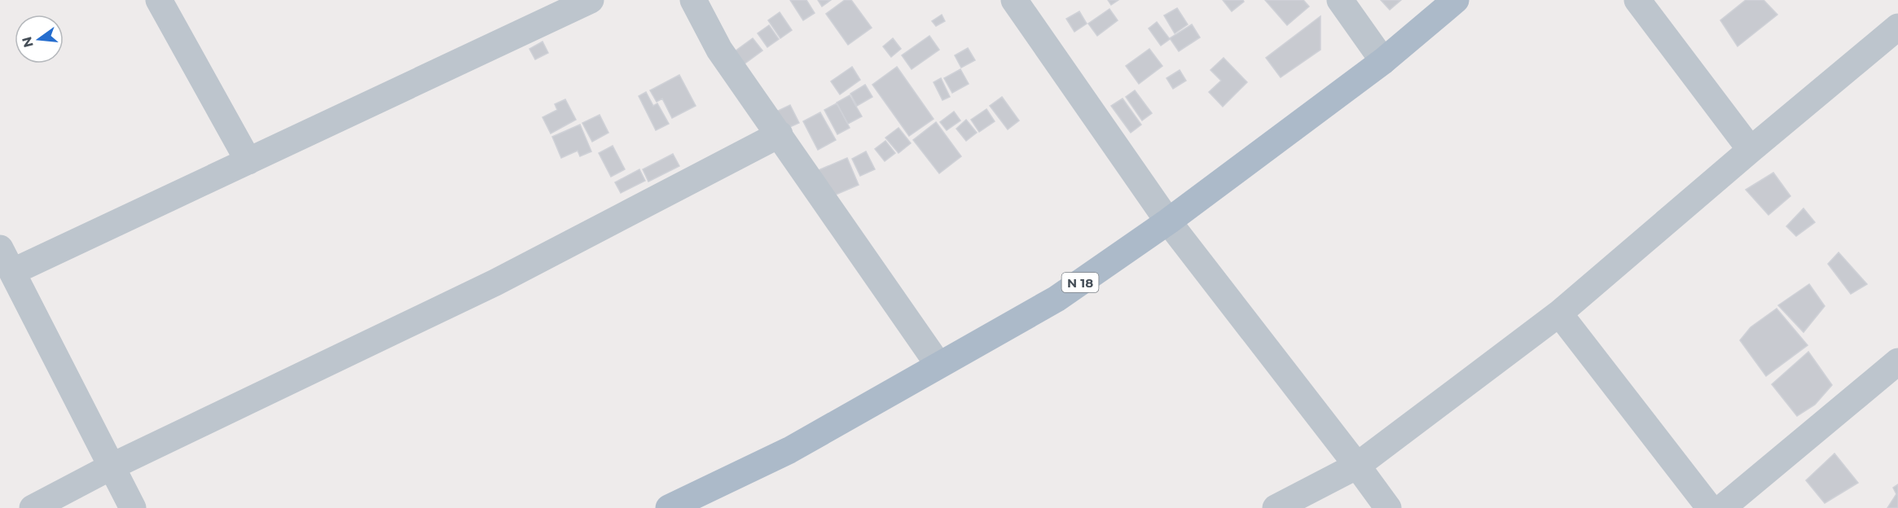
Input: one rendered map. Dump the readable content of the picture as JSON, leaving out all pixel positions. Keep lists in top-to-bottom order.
{
  "streets": {
    "main road": ["N 18"]
  },
  "north": "left"
}
